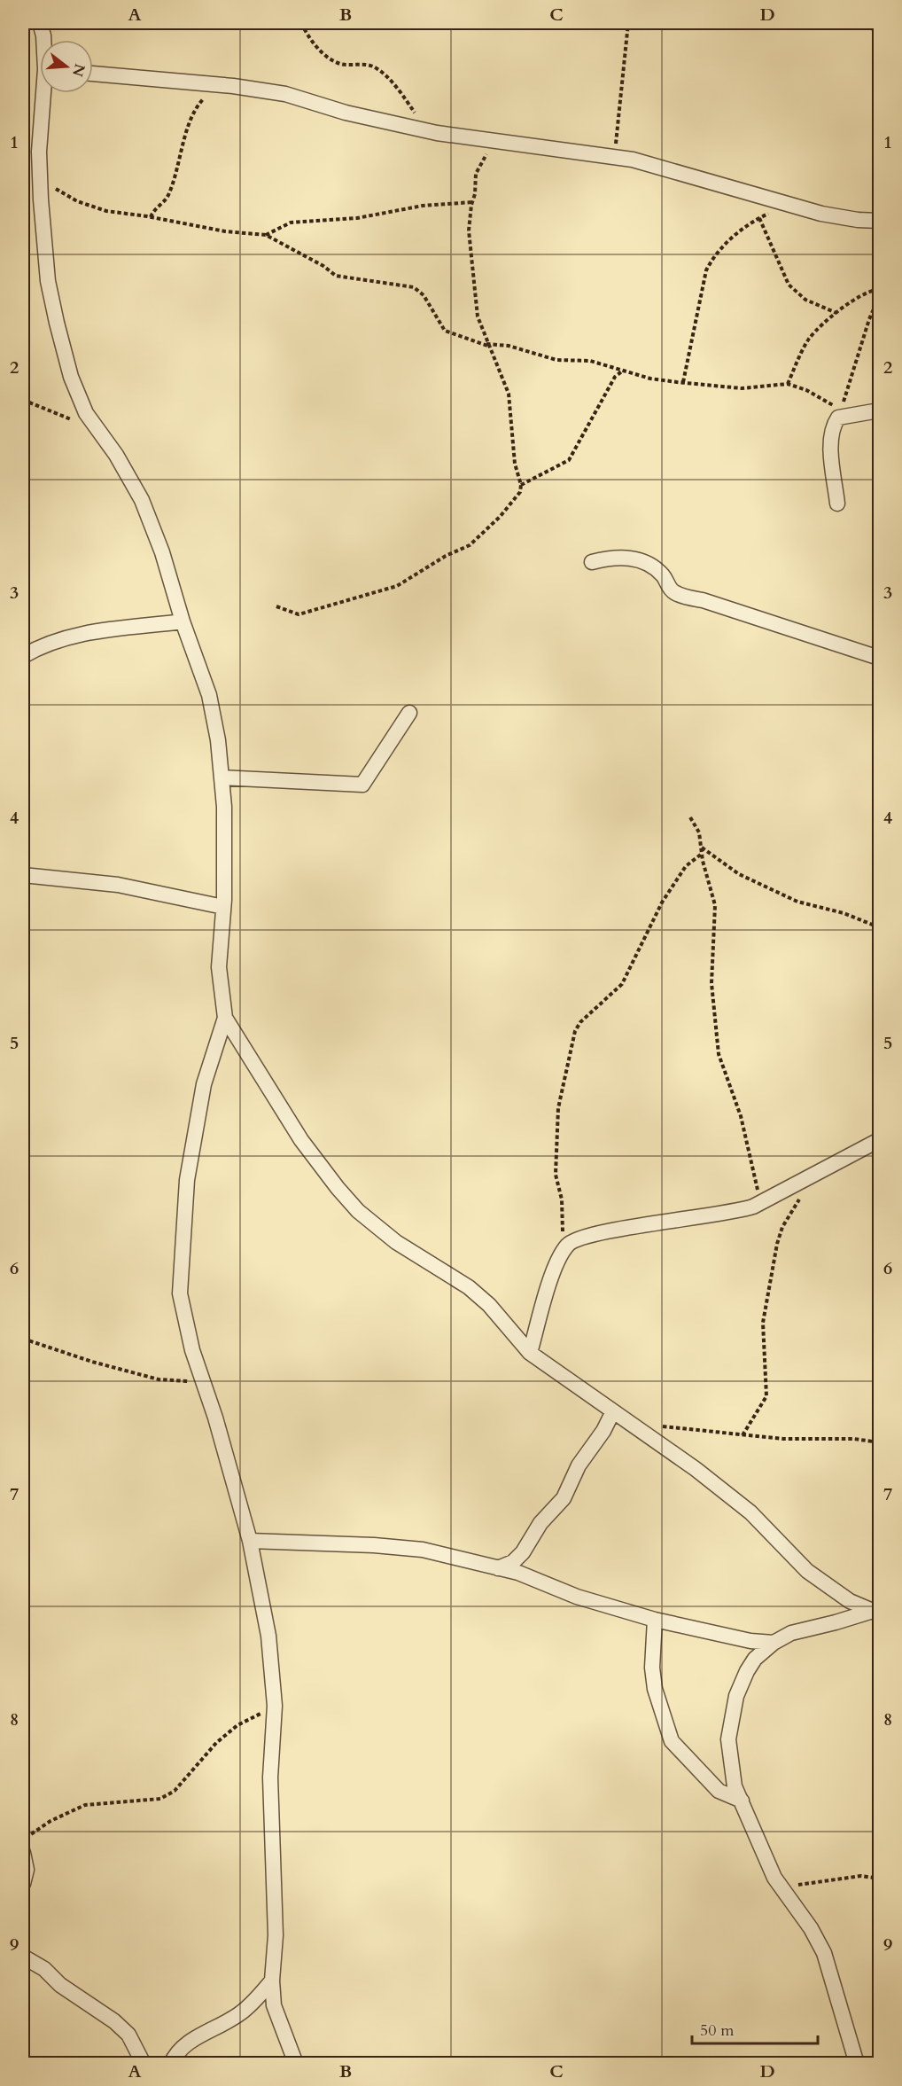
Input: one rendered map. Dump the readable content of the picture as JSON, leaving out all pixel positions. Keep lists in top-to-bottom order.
{
  "scale_bar": "50 m",
  "north": "right",
  "grid": {
    "columns": [
      "A",
      "B",
      "C",
      "D"
    ],
    "rows": [
      "1",
      "2",
      "3",
      "4",
      "5",
      "6",
      "7",
      "8",
      "9"
    ]
  }
}
